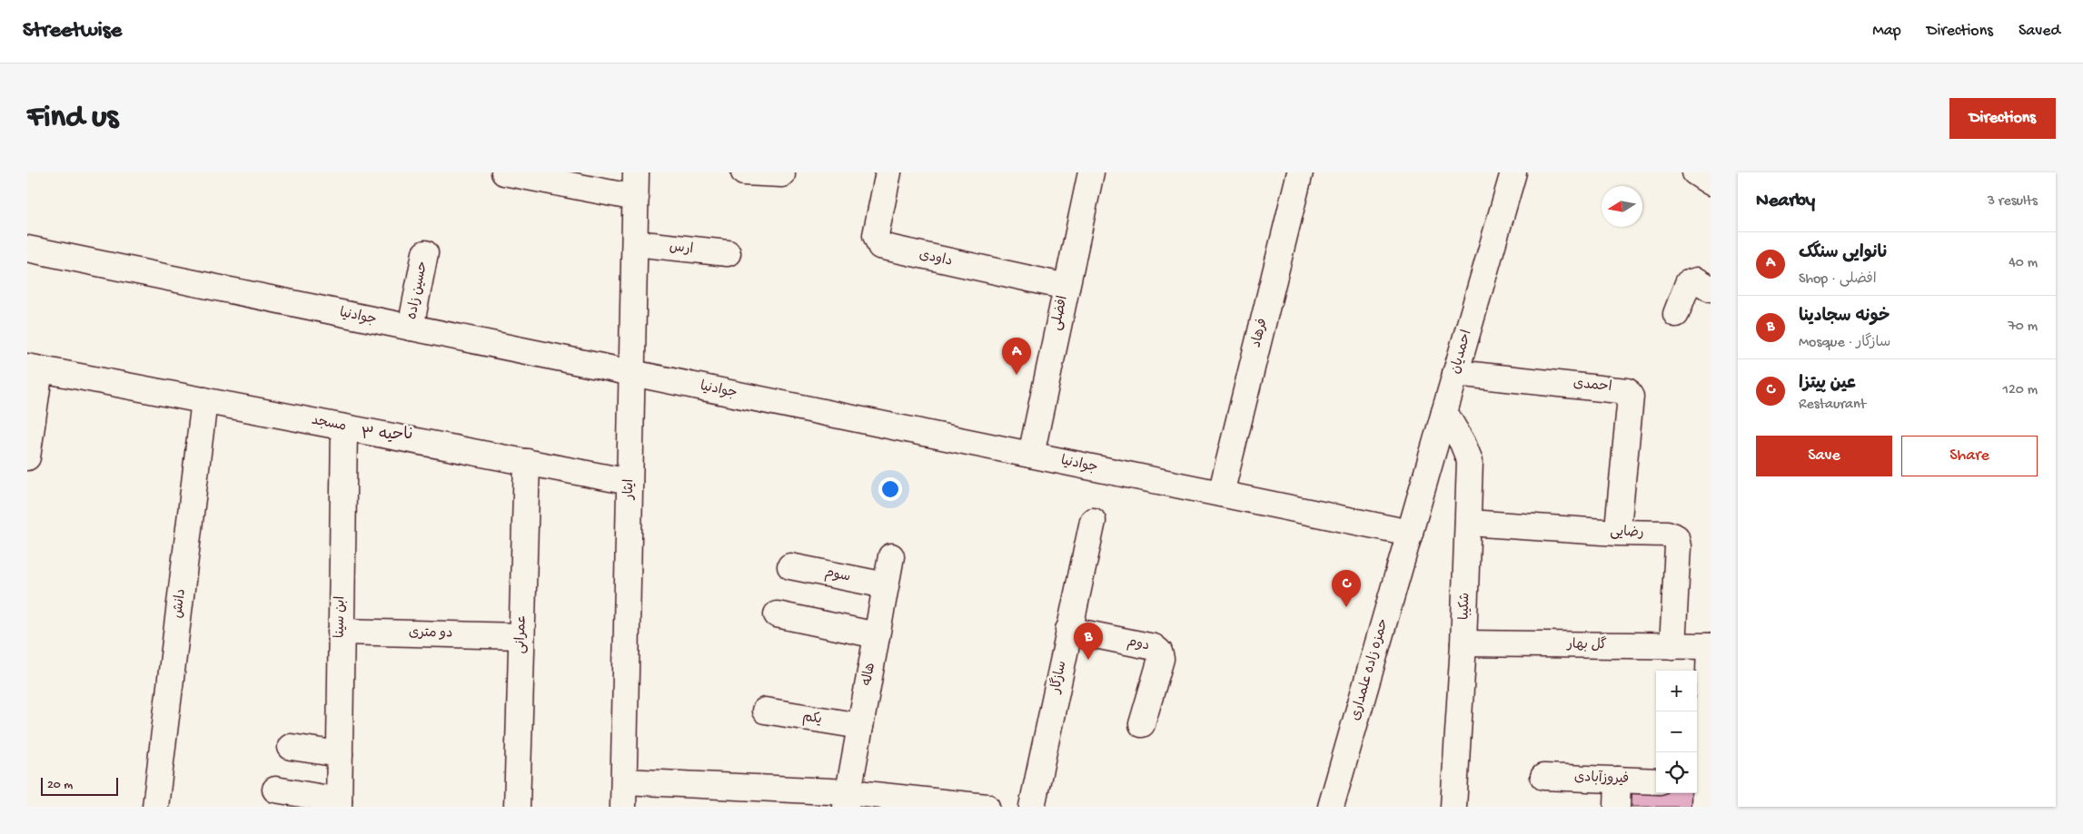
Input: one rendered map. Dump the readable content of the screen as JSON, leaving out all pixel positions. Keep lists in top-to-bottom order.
{
  "streets": {
    "street": [
      "ارس",
      "داودی",
      "حسین زاده",
      "افضلی",
      "جوادنیا",
      "فرهاد",
      "احمدیان",
      "احمدی",
      "مسجد",
      "ایثار",
      "رضایی",
      "سوم",
      "دانش",
      "شکیبا",
      "ابن سینا",
      "دو متری",
      "عمرانی",
      "دوم",
      "گل بهار",
      "حمزه زاده علمداری",
      "هاله",
      "سازگار",
      "یکم",
      "فیروزآبادی"
    ]
  },
  "crossings": [
    ["ارس", "ایثار"],
    ["داودی", "افضلی"],
    ["حسین زاده", "جوادنیا"],
    ["افضلی", "جوادنیا"],
    ["جوادنیا", "فرهاد"],
    ["جوادنیا", "احمدیان"],
    ["جوادنیا", "ایثار"],
    ["جوادنیا", "حمزه زاده علمداری"],
    ["احمدیان", "احمدی"],
    ["احمدیان", "شکیبا"],
    ["احمدیان", "حمزه زاده علمداری"],
    ["مسجد", "ایثار"],
    ["مسجد", "دانش"],
    ["مسجد", "ابن سینا"],
    ["مسجد", "عمرانی"],
    ["رضایی", "شکیبا"],
    ["رضایی", "گل بهار"],
    ["سوم", "هاله"],
    ["شکیبا", "گل بهار"],
    ["ابن سینا", "دو متری"],
    ["دو متری", "عمرانی"],
    ["دوم", "سازگار"],
    ["هاله", "یکم"]
  ],
  "districts": ["ناحیه ۳"],
  "scale_bar": "20 m",
  "north": "left",
  "page": {
    "header": "Streetwise",
    "nav": ["Map", "Directions", "Saved"],
    "buttons": [
      "Directions",
      ["Save", "Share"]
    ],
    "title": "Find us",
    "heading": ["Nearby", "3 results"],
    "list": [
      {
        "mark": "A",
        "name": "نانوایی سنگک",
        "note": "Shop · افضلی",
        "value": "40 m"
      },
      {
        "mark": "B",
        "name": "خونه سجادینا",
        "note": "Mosque · سازگار",
        "value": "70 m"
      },
      {
        "mark": "C",
        "name": "عین پیتزا",
        "note": "Restaurant",
        "value": "120 m"
      }
    ],
    "pins": ["A", "C", "B"],
    "map_buttons": ["+", "−"],
    "scale": "20 m"
  }
}
